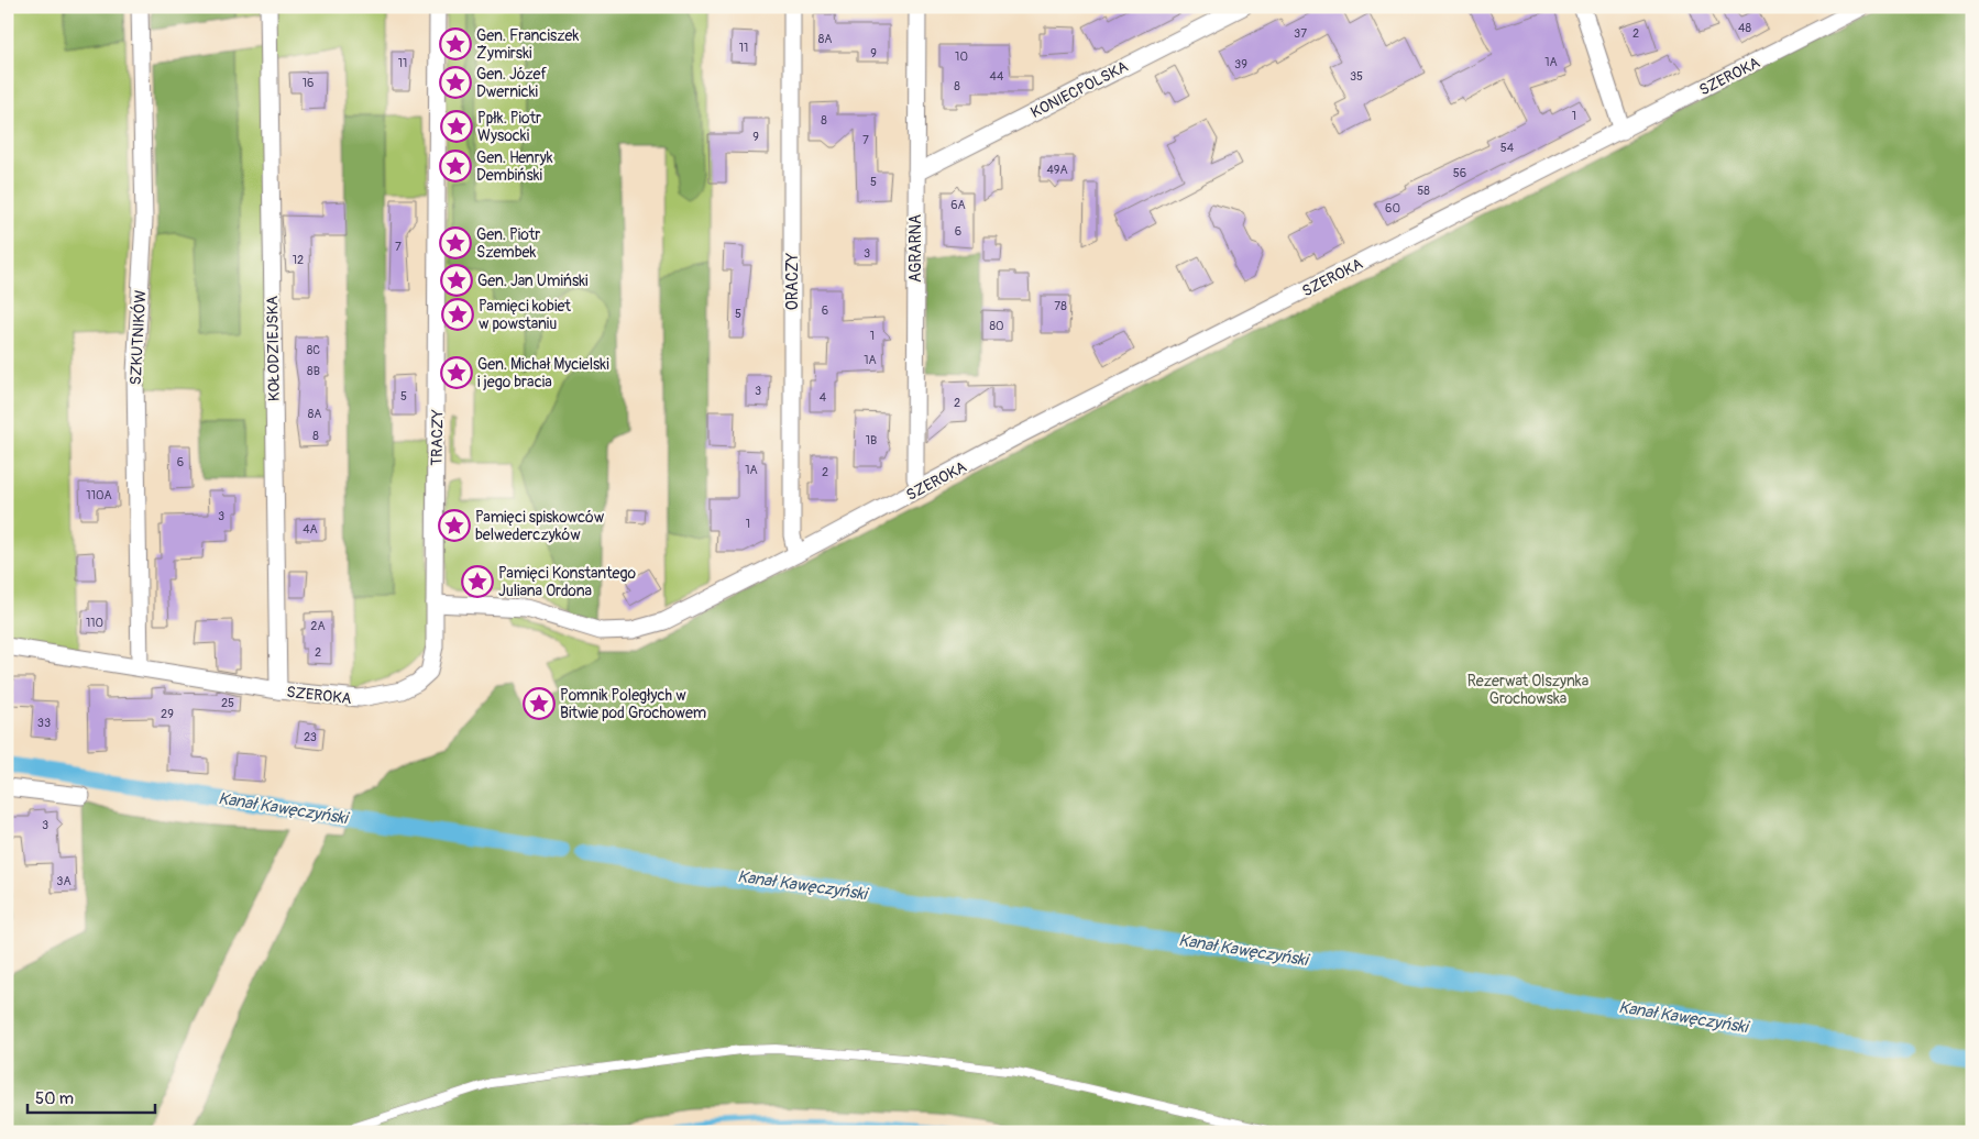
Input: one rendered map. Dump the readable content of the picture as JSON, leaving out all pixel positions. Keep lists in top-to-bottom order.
{
  "streets": {
    "street": [
      "SZEROKA",
      "KONIECPOLSKA",
      "AGRARNA",
      "ORACZY",
      "SZKUTNIKÓW",
      "KOŁODZIEJSKA",
      "TRACZY"
    ]
  },
  "crossings": [
    ["SZEROKA", "AGRARNA"],
    ["SZEROKA", "ORACZY"],
    ["SZEROKA", "SZKUTNIKÓW"],
    ["SZEROKA", "KOŁODZIEJSKA"],
    ["SZEROKA", "TRACZY"],
    ["KONIECPOLSKA", "AGRARNA"]
  ],
  "water": ["Kanał Kawęczyński"],
  "parks": ["Rezerwat Olszynka Grochowska"],
  "places": {
    "place": [
      "Gen. Franciszek Żymirski",
      "Gen. Józef Dwernicki",
      "Ppłk. Piotr Wysocki",
      "Gen. Henryk Dembiński",
      "Gen. Piotr Szembek",
      "Gen. Jan Umiński",
      "Pamięci kobiet w powstaniu",
      "Gen. Michał Mycielski i jego bracia",
      "Pamięci spiskowców belwederczyków",
      "Pamięci Konstantego Juliana Ordona",
      "Pomnik Poległych w Bitwie pod Grochowem"
    ]
  },
  "house_numbers": [
    "48",
    "37",
    "2",
    "8A",
    "11",
    "9",
    "10",
    "1A",
    "11",
    "39",
    "44",
    "35",
    "16",
    "8",
    "1",
    "8",
    "9",
    "7",
    "54",
    "49A",
    "56",
    "5",
    "58",
    "6A",
    "60",
    "6",
    "7",
    "3",
    "12",
    "78",
    "6",
    "5",
    "80",
    "1",
    "8C",
    "1A",
    "8B",
    "3",
    "5",
    "4",
    "2",
    "8A",
    "8",
    "1B",
    "6",
    "1A",
    "2",
    "110A",
    "3",
    "1",
    "4A",
    "110",
    "2A",
    "2",
    "25",
    "29",
    "33",
    "23",
    "3",
    "3A"
  ],
  "scale_bar": "50 m"
}
